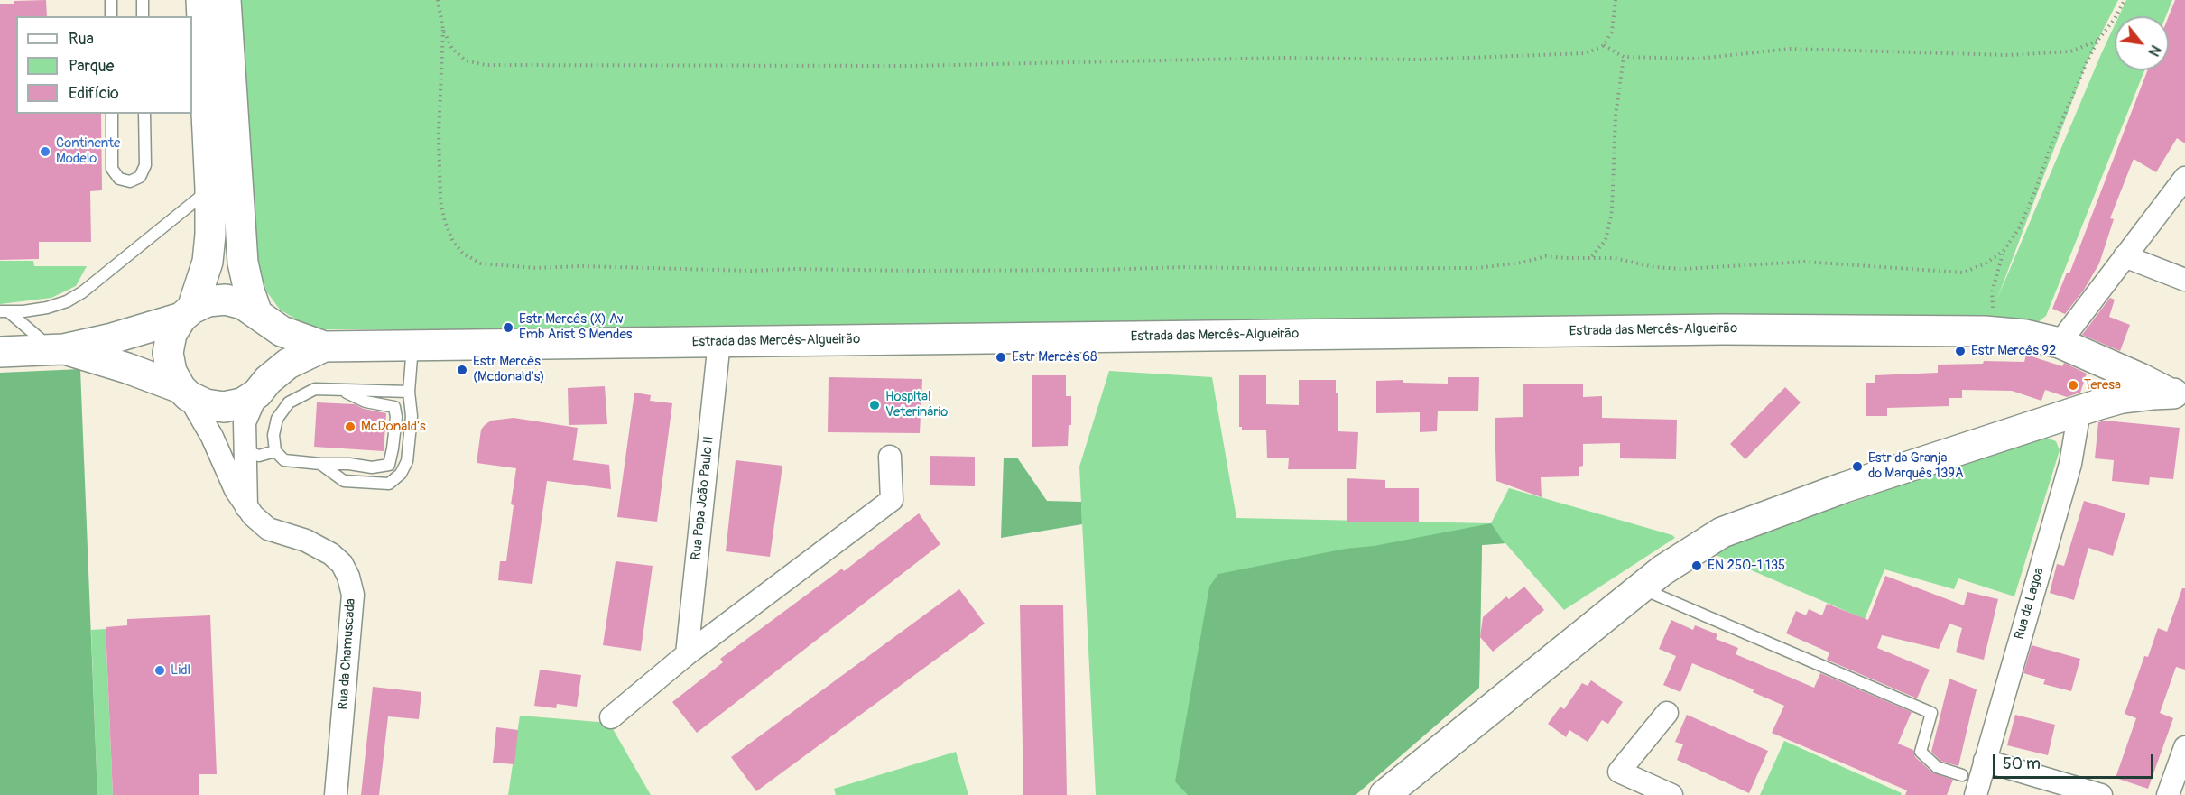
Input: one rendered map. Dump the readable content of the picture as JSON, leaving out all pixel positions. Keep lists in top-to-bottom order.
{
  "streets": {
    "street": [
      "Estrada das Mercês-Algueirão",
      "Rua Papa João Paulo II",
      "Rua da Lagoa",
      "Rua da Chamuscada"
    ]
  },
  "crossings": [
    ["Estrada das Mercês-Algueirão", "Rua Papa João Paulo II"],
    ["Estrada das Mercês-Algueirão", "Rua da Chamuscada"]
  ],
  "places": [
    "Continente Modelo",
    "Estr Mercês (X) Av Emb Arist S Mendes",
    "Estr Mercês 92",
    "Estr Mercês 68",
    "Estr Mercês (Mcdonald's)",
    "Teresa",
    "Hospital Veterinário",
    "McDonald's",
    "Estr da Granja do Marquês 139A",
    "EN 250-1 135",
    "Lidl"
  ],
  "legend": ["Rua", "Parque", "Edifício"],
  "scale_bar": "50 m",
  "north": "bottom right"
}
